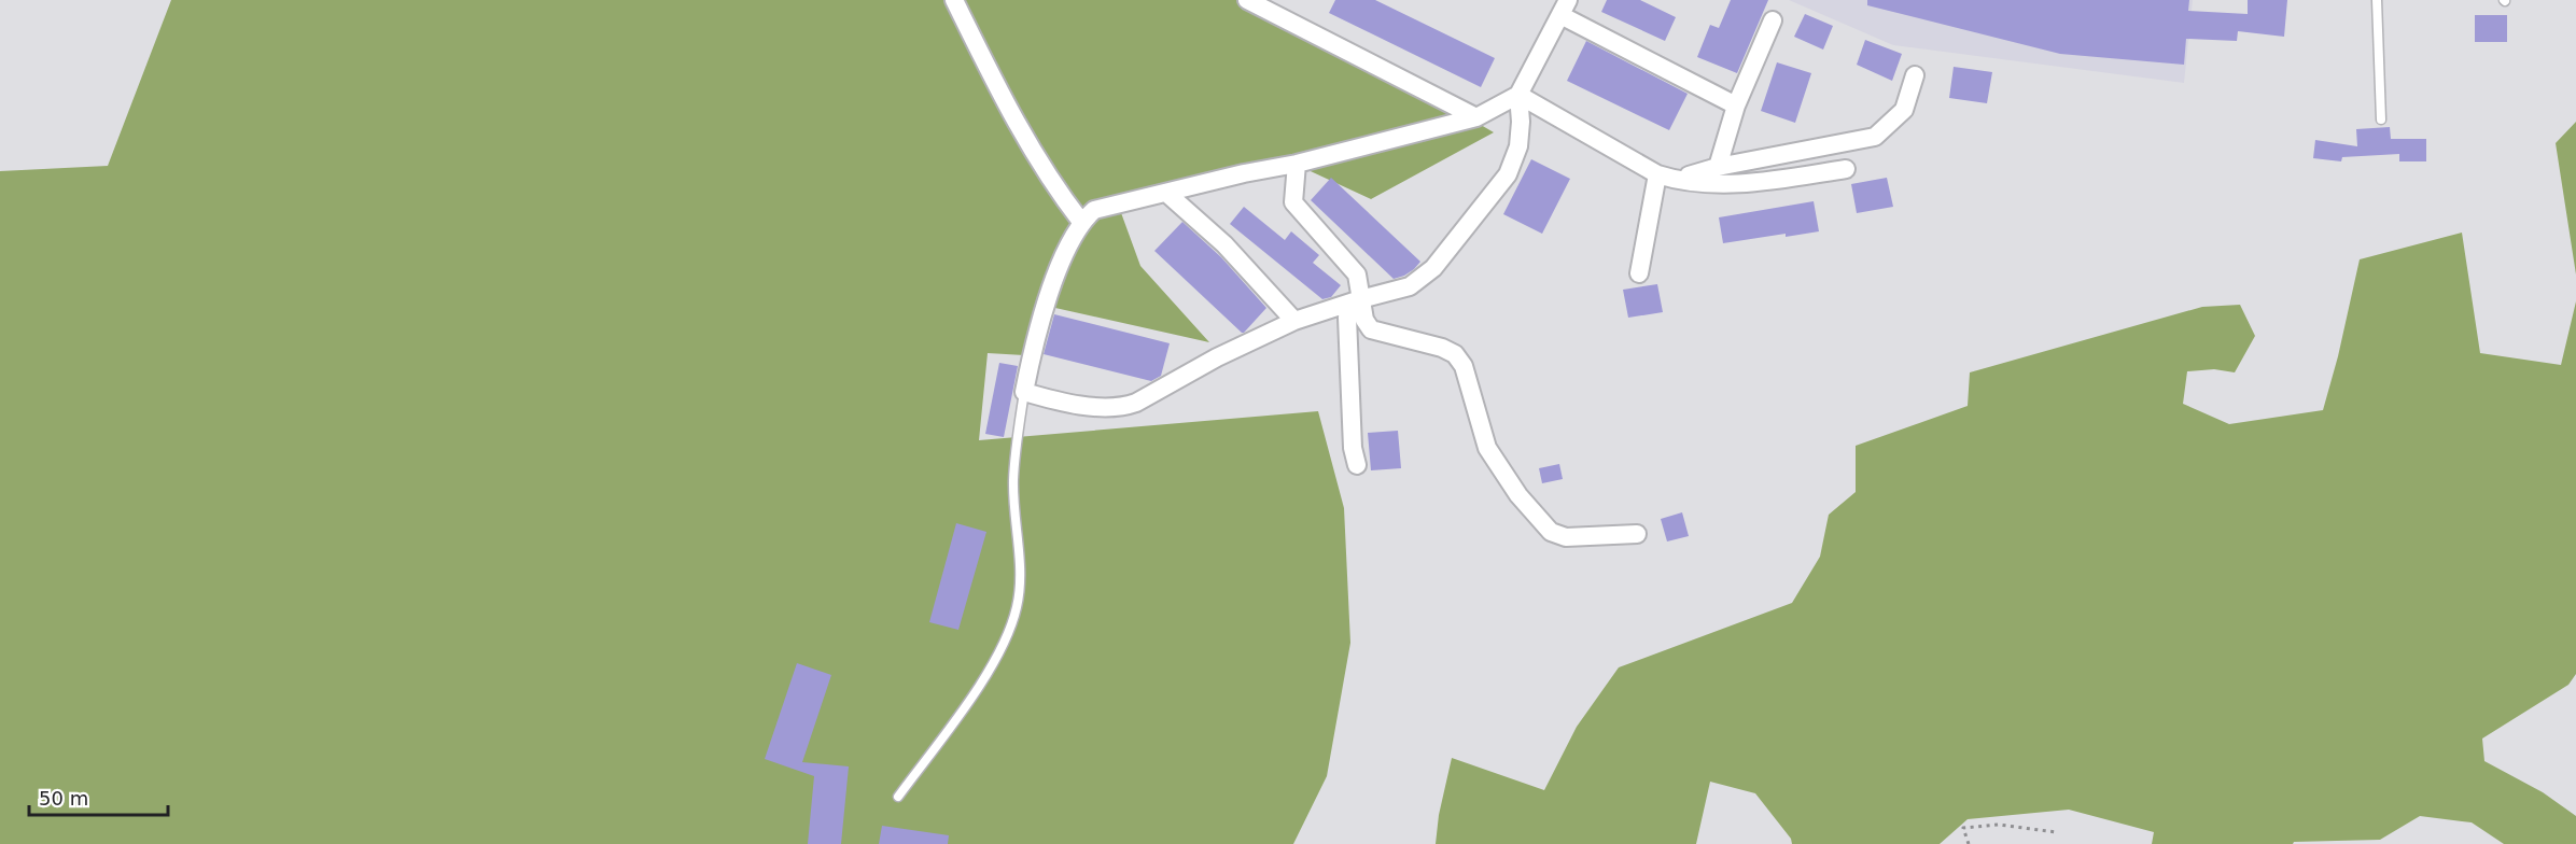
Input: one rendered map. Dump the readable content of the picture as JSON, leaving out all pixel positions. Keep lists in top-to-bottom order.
{
  "scale_bar": "50 m"
}
